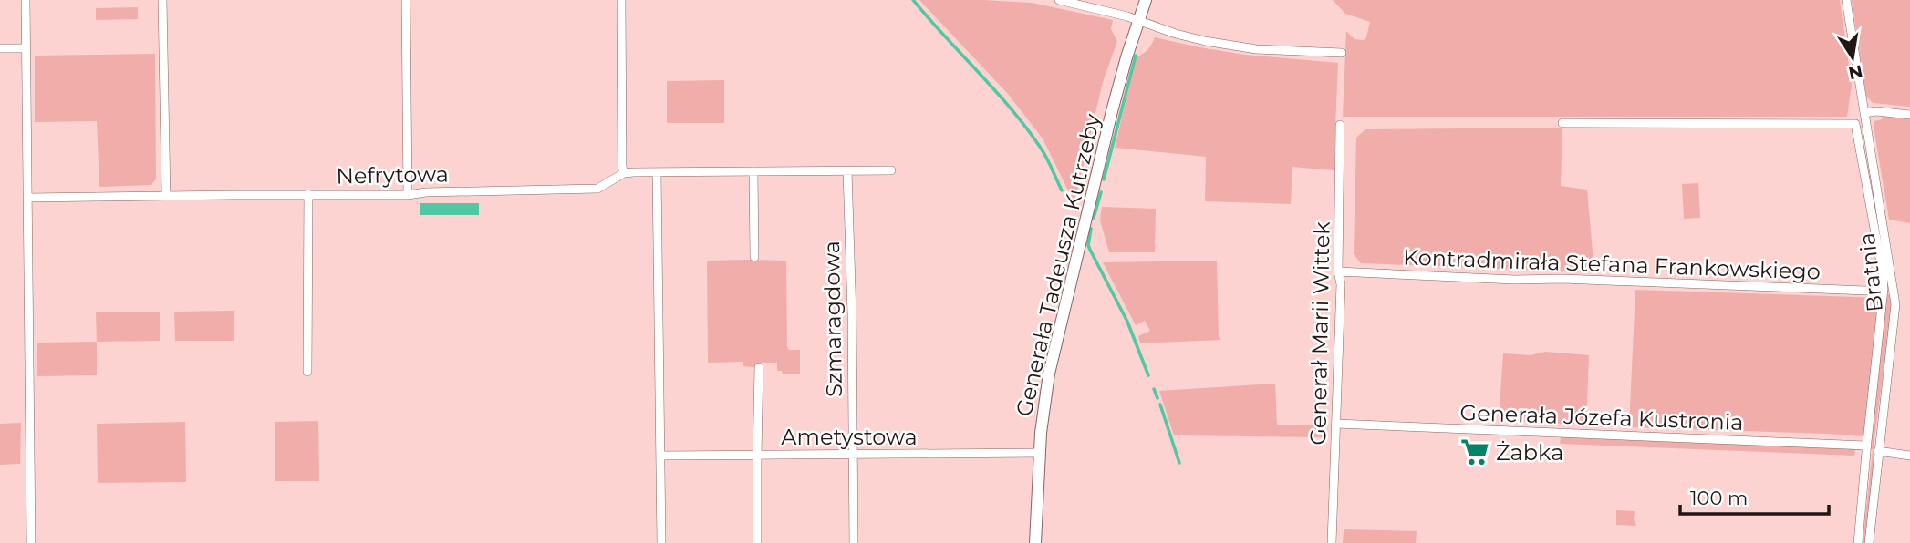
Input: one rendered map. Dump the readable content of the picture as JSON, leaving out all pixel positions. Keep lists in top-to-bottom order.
{
  "streets": {
    "street": [
      "Nefrytowa",
      "Kontradmirała Stefana Frankowskiego",
      "Generała Tadeusza Kutrzeby",
      "Bratnia",
      "Szmaragdowa",
      "Generał Marii Wittek",
      "Generała Józefa Kustronia",
      "Ametystowa"
    ]
  },
  "crossings": [
    ["Nefrytowa", "Szmaragdowa"],
    ["Kontradmirała Stefana Frankowskiego", "Generał Marii Wittek"],
    ["Generała Tadeusza Kutrzeby", "Ametystowa"],
    ["Szmaragdowa", "Ametystowa"],
    ["Generał Marii Wittek", "Generała Józefa Kustronia"]
  ],
  "places": {
    "supermarket": ["Żabka"]
  },
  "scale_bar": "100 m",
  "north": "bottom"
}
